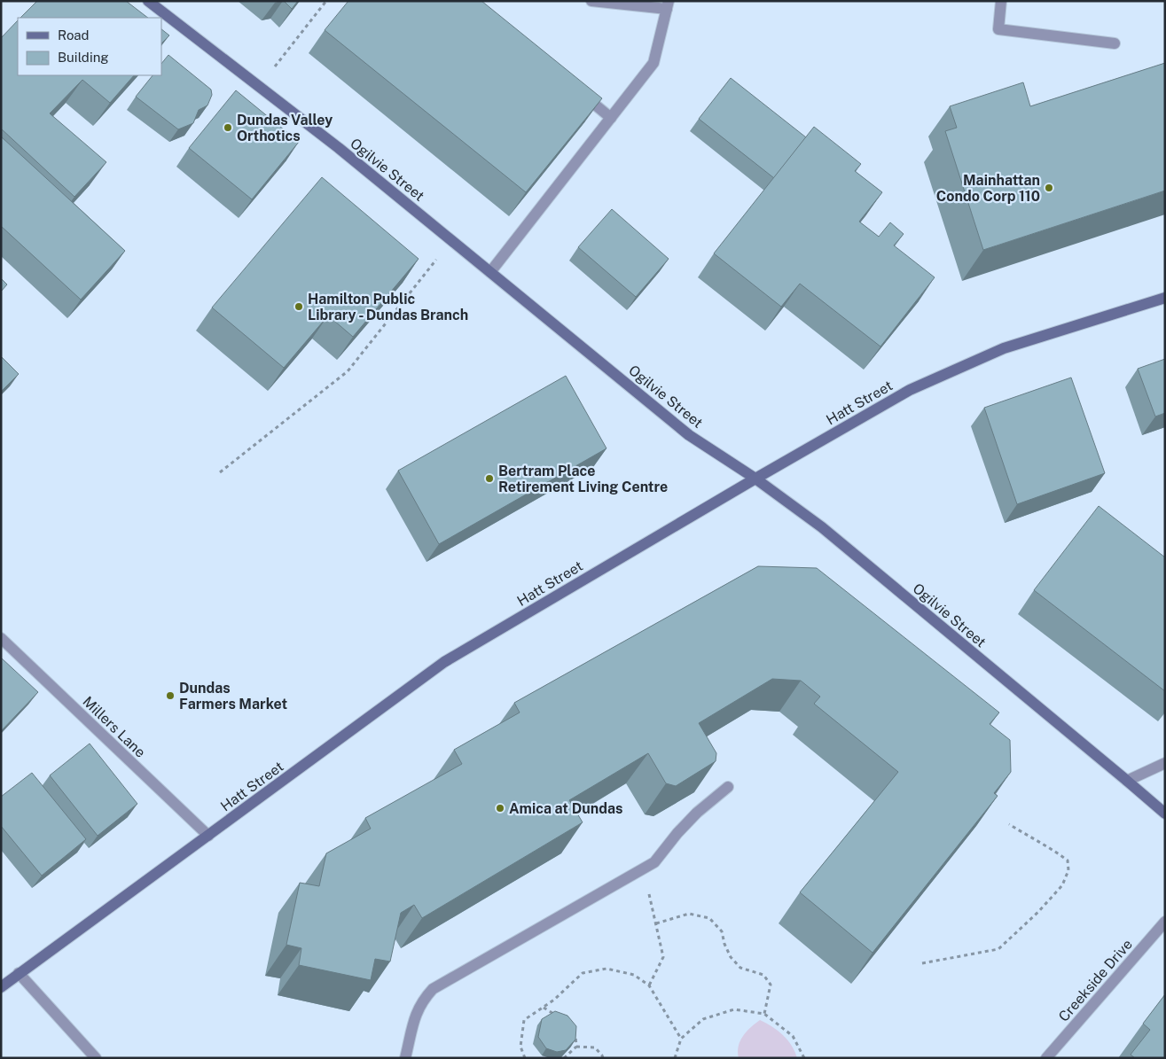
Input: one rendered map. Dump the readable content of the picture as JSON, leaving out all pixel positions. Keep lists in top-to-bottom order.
{
  "streets": {
    "street": [
      "Ogilvie Street",
      "Hatt Street",
      "Millers Lane",
      "Creekside Drive"
    ]
  },
  "crossings": [
    ["Ogilvie Street", "Hatt Street"],
    ["Hatt Street", "Millers Lane"]
  ],
  "places": [
    "Dundas Valley Orthotics",
    "Mainhattan Condo Corp 110",
    "Hamilton Public Library - Dundas Branch",
    "Bertram Place Retirement Living Centre",
    "Dundas Farmers Market",
    "Amica at Dundas"
  ],
  "legend": ["Road", "Building"]
}
